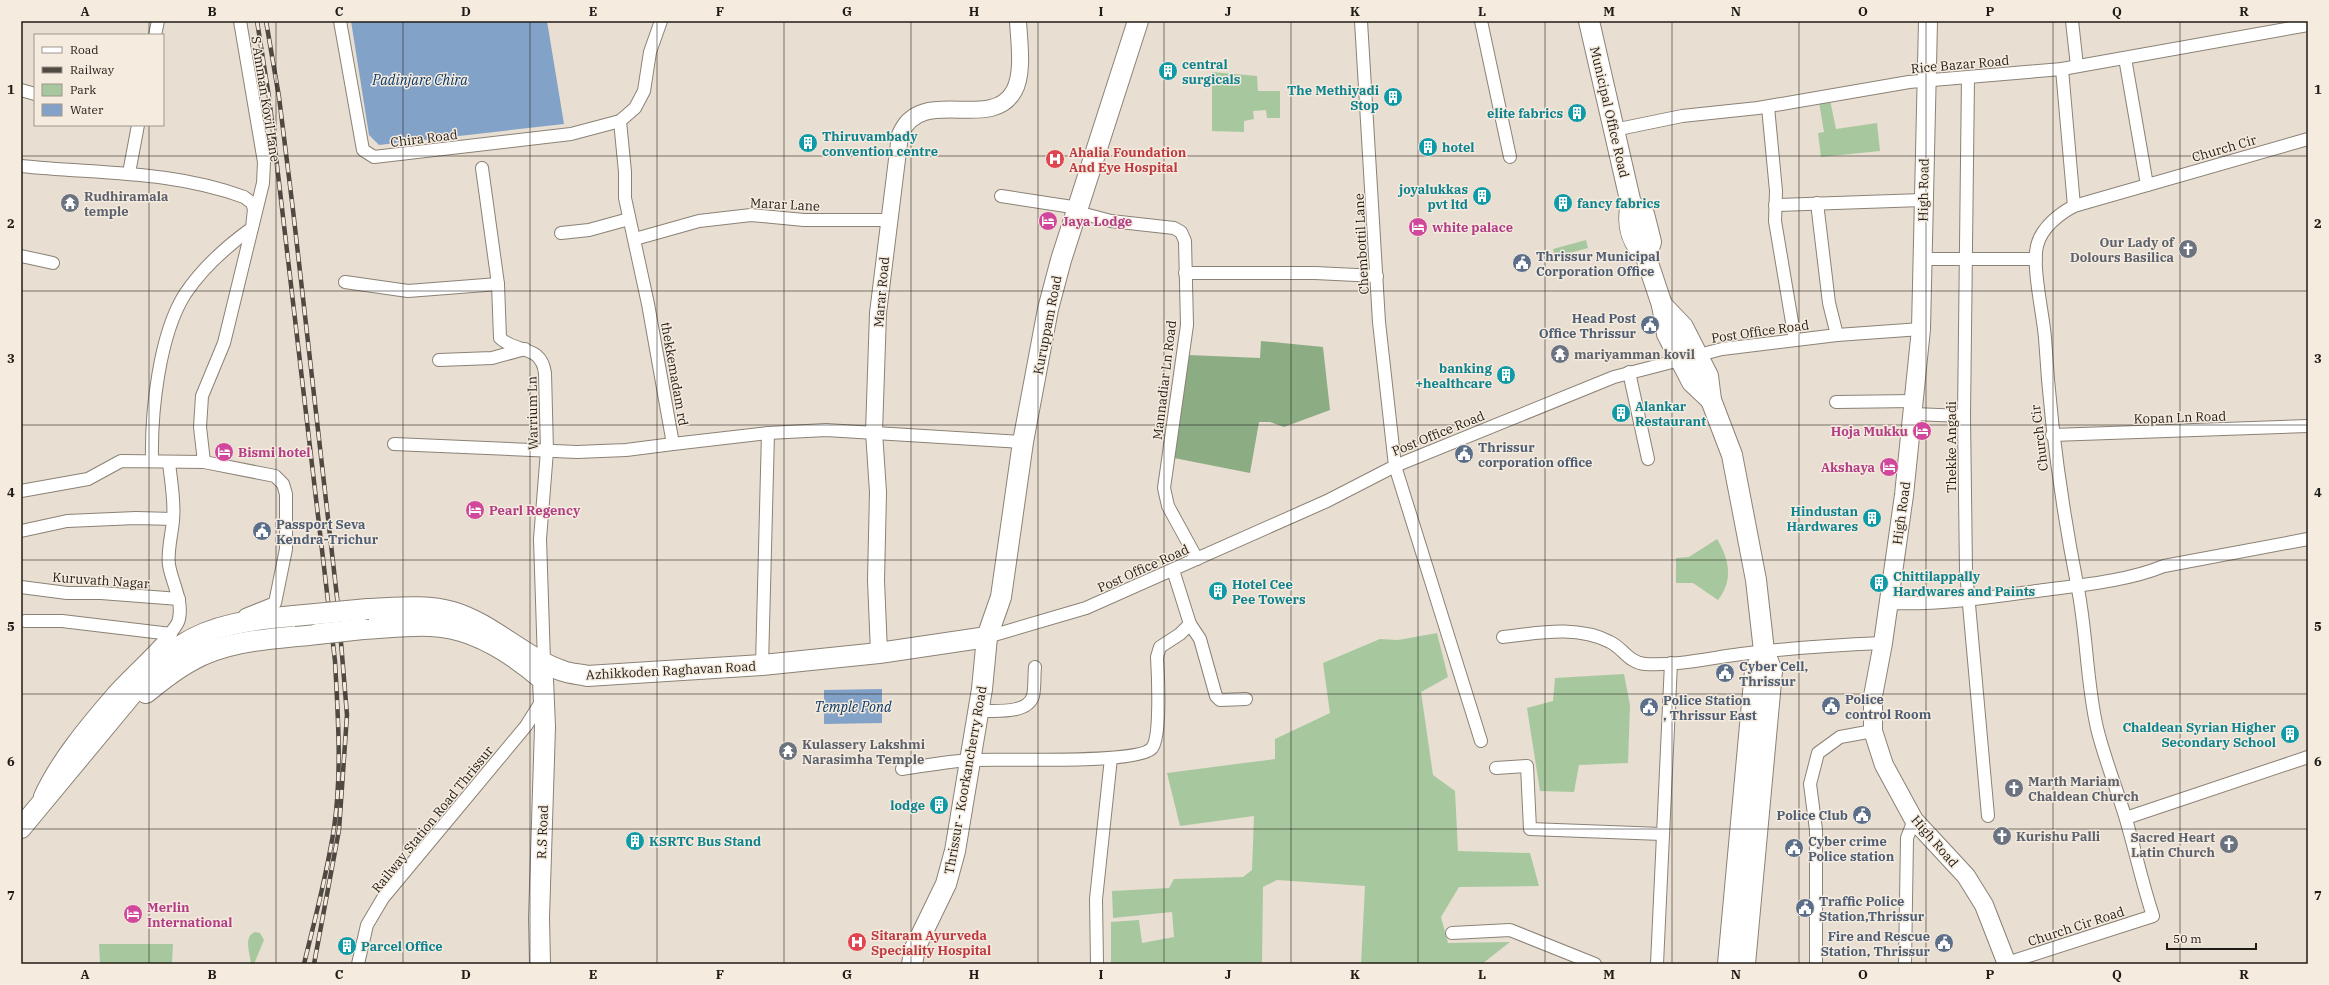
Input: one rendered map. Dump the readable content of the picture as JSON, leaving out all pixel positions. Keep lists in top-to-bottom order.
{
  "streets": {
    "main road": [
      "Municipal Office Road",
      "High Road",
      "Kuruppam Road",
      "Azhikkoden Raghavan Road",
      "Thrissur - Koorkancherry Road",
      "R.S Road"
    ],
    "street": [
      "Rice Bazar Road",
      "S Amman Kovil Lane",
      "Chira Road",
      "Church Cir",
      "Marar Lane",
      "Chembottil Lane",
      "Marar Road",
      "Post Office Road",
      "thekkemadam rd",
      "Mannadiar Ln Road",
      "Warrium Ln",
      "Kopan Ln Road",
      "Thekke Angadi",
      "Kuruvath Nagar",
      "Railway Station Road Thrissur",
      "Church Cir Road"
    ]
  },
  "crossings": [
    ["Rice Bazar Road", "Municipal Office Road"],
    ["Rice Bazar Road", "High Road"],
    ["Rice Bazar Road", "Thekke Angadi"],
    ["Municipal Office Road", "Post Office Road"],
    ["Chira Road", "thekkemadam rd"],
    ["Church Cir", "Kopan Ln Road"],
    ["Church Cir", "Church Cir Road"],
    ["High Road", "Post Office Road"],
    ["High Road", "Church Cir Road"],
    ["Marar Lane", "Marar Road"],
    ["Marar Lane", "thekkemadam rd"],
    ["Chembottil Lane", "Post Office Road"],
    ["Marar Road", "thekkemadam rd"],
    ["Marar Road", "Azhikkoden Raghavan Road"],
    ["Kuruppam Road", "Post Office Road"],
    ["Kuruppam Road", "thekkemadam rd"],
    ["Kuruppam Road", "Mannadiar Ln Road"],
    ["Kuruppam Road", "Azhikkoden Raghavan Road"],
    ["Kuruppam Road", "Thrissur - Koorkancherry Road"],
    ["Post Office Road", "Mannadiar Ln Road"],
    ["Post Office Road", "Azhikkoden Raghavan Road"],
    ["Post Office Road", "Thrissur - Koorkancherry Road"],
    ["Warrium Ln", "Azhikkoden Raghavan Road"],
    ["Warrium Ln", "Railway Station Road Thrissur"],
    ["Warrium Ln", "R.S Road"],
    ["Azhikkoden Raghavan Road", "Thrissur - Koorkancherry Road"],
    ["Azhikkoden Raghavan Road", "Railway Station Road Thrissur"],
    ["Azhikkoden Raghavan Road", "R.S Road"],
    ["Railway Station Road Thrissur", "R.S Road"]
  ],
  "water": ["Padinjare Chira", "Temple Pond"],
  "places": {
    "building": [
      "central surgicals",
      "The Methiyadi Stop",
      "elite fabrics",
      "Thiruvambady convention centre",
      "hotel",
      "joyalukkas pvt ltd",
      "fancy fabrics",
      "banking +healthcare",
      "Alankar Restaurant",
      "Hindustan Hardwares",
      "Chittilappally Hardwares and Paints",
      "Hotel Cee Pee Towers",
      "Chaldean Syrian Higher Secondary School",
      "lodge",
      "KSRTC Bus Stand",
      "Parcel Office"
    ],
    "hospital": ["Ahalia Foundation And Eye Hospital", "Sitaram Ayurveda Speciality Hospital"],
    "temple": ["Rudhiramala temple", "mariyamman kovil", "Kulassery Lakshmi Narasimha Temple"],
    "hotel": [
      "Jaya Lodge",
      "white palace",
      "Hoja Mukku",
      "Bismi hotel",
      "Akshaya",
      "Pearl Regency",
      "Merlin International"
    ],
    "church": [
      "Our Lady of Dolours Basilica",
      "Marth Mariam Chaldean Church",
      "Kurishu Palli",
      "Sacred Heart Latin Church"
    ],
    "public building": [
      "Thrissur Municipal Corporation Office",
      "Head Post Office Thrissur",
      "Thrissur corporation office",
      "Passport Seva Kendra-Trichur",
      "Cyber Cell, Thrissur",
      "Police control Room",
      "Police Station , Thrissur East",
      "Police Club",
      "Cyber crime Police station",
      "Traffic Police Station,Thrissur",
      "Fire and Rescue Station, Thrissur"
    ]
  },
  "legend": [
    "Road",
    "Railway",
    "Park",
    "Water"
  ],
  "scale_bar": "50 m",
  "grid": {
    "columns": [
      "A",
      "B",
      "C",
      "D",
      "E",
      "F",
      "G",
      "H",
      "I",
      "J",
      "K",
      "L",
      "M",
      "N",
      "O",
      "P",
      "Q",
      "R"
    ],
    "rows": [
      "1",
      "2",
      "3",
      "4",
      "5",
      "6",
      "7"
    ]
  }
}
